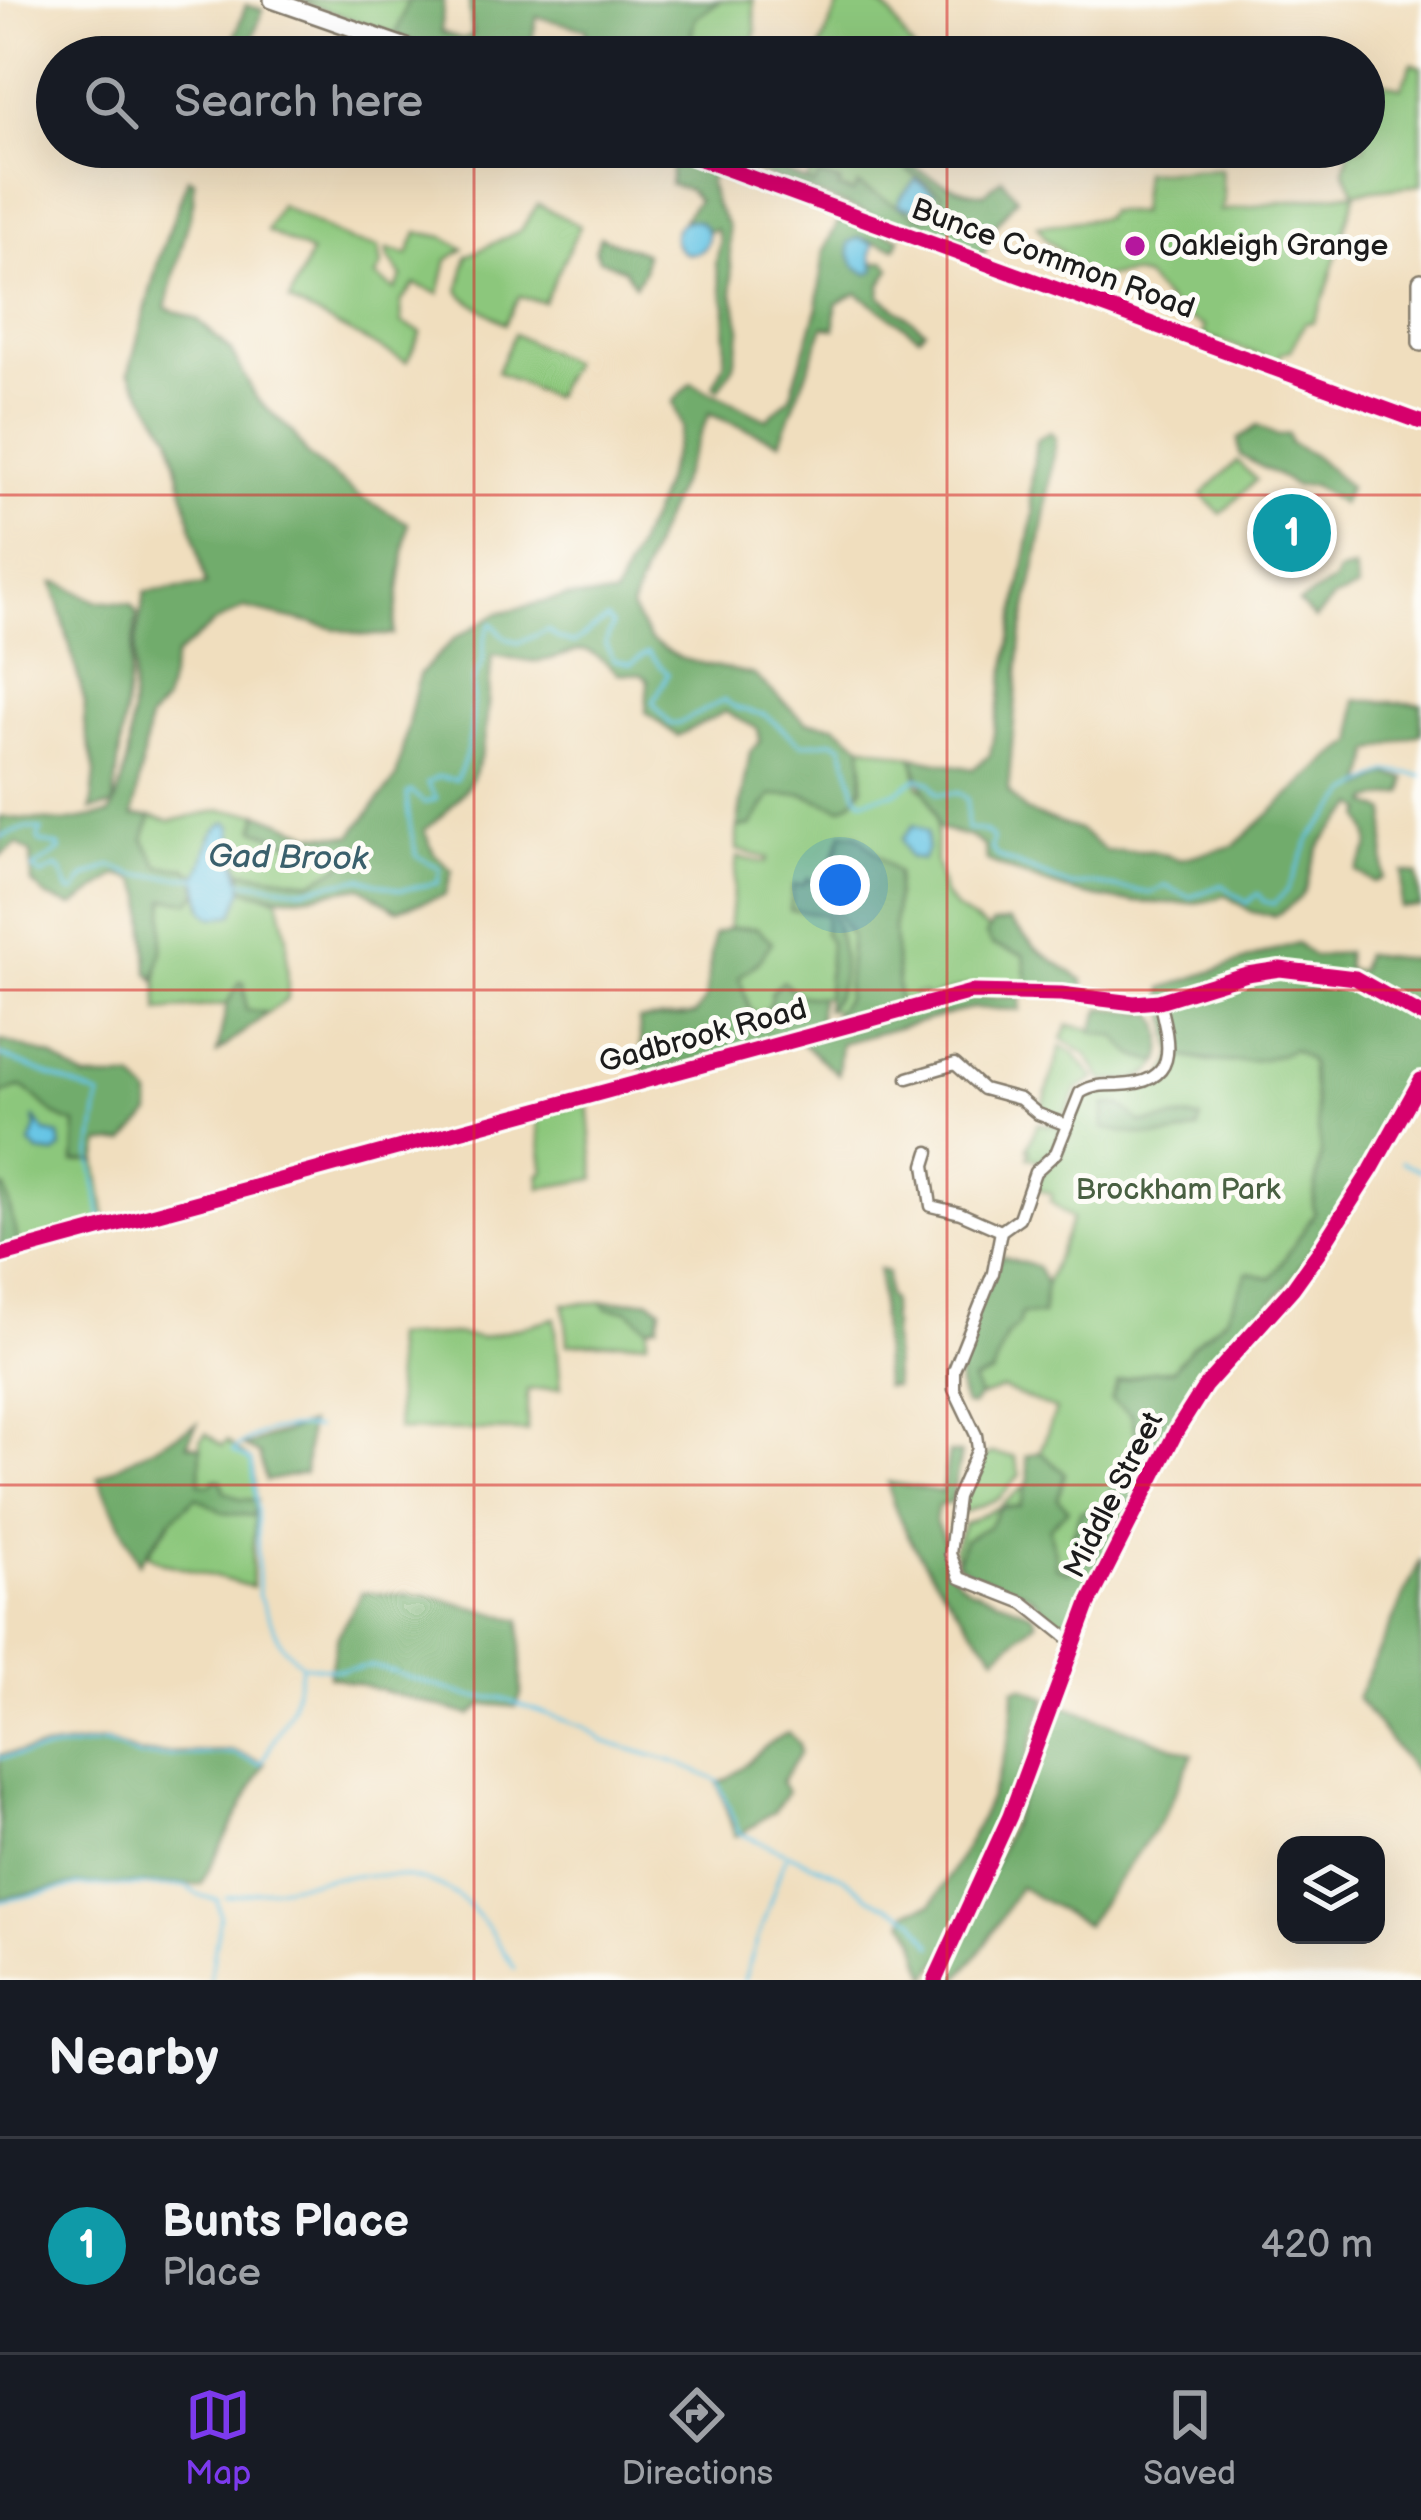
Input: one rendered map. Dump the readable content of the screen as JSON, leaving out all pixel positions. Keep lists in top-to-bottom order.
{
  "streets": {
    "street": ["Bunce Common Road", "Gadbrook Road", "Middle Street"]
  },
  "water": ["Gad Brook"],
  "parks": ["Brockham Park"],
  "places": ["Oakleigh Grange"],
  "page": {
    "search": "Search here",
    "pins": "1",
    "heading": "Nearby",
    "list": [
      {
        "mark": "1",
        "name": "Bunts Place",
        "note": "Place",
        "value": "420 m"
      }
    ],
    "nav": ["Map", "Directions", "Saved"]
  }
}
